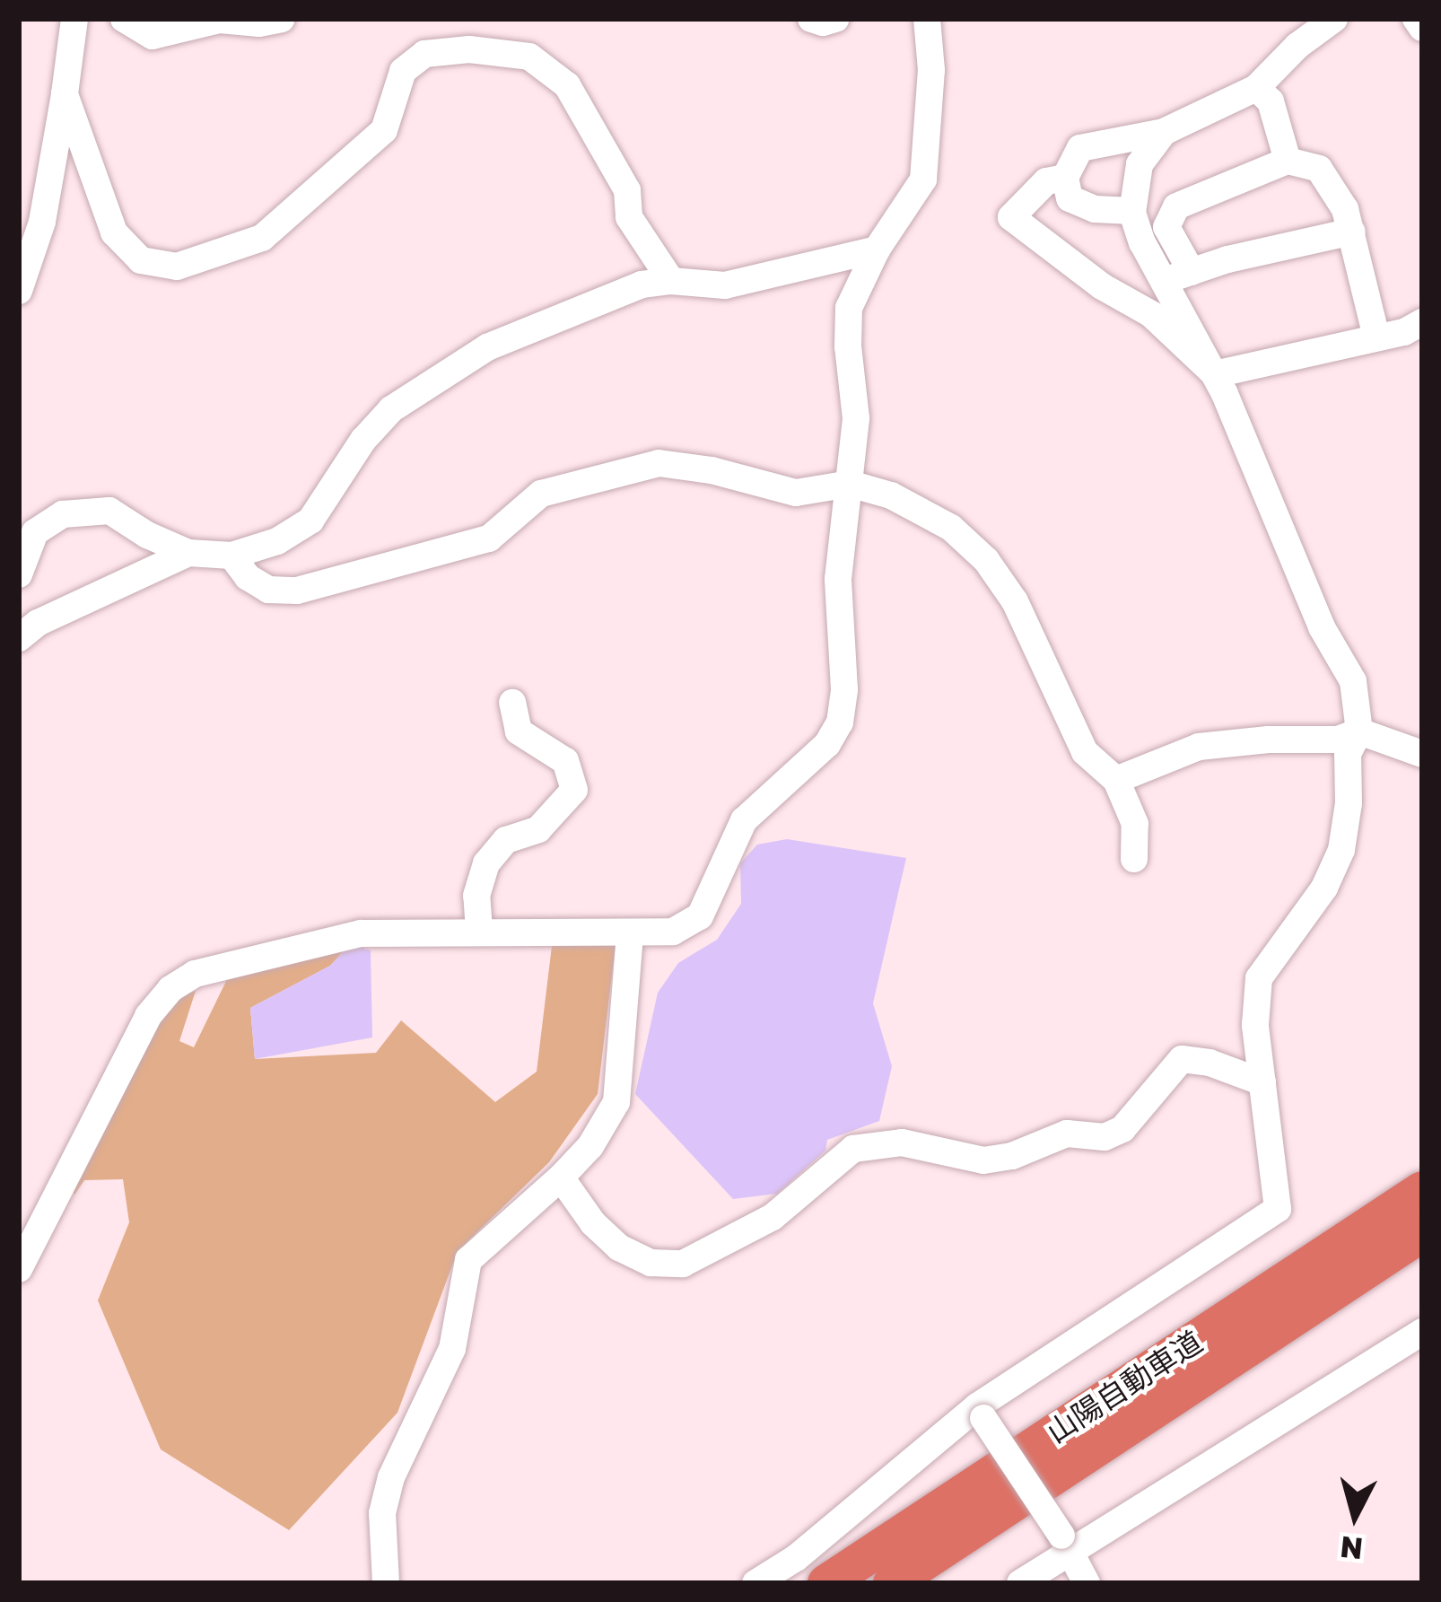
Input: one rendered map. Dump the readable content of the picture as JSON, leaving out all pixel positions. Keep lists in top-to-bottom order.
{
  "streets": {
    "highway": ["山陽自動車道"]
  },
  "north": "bottom"
}
